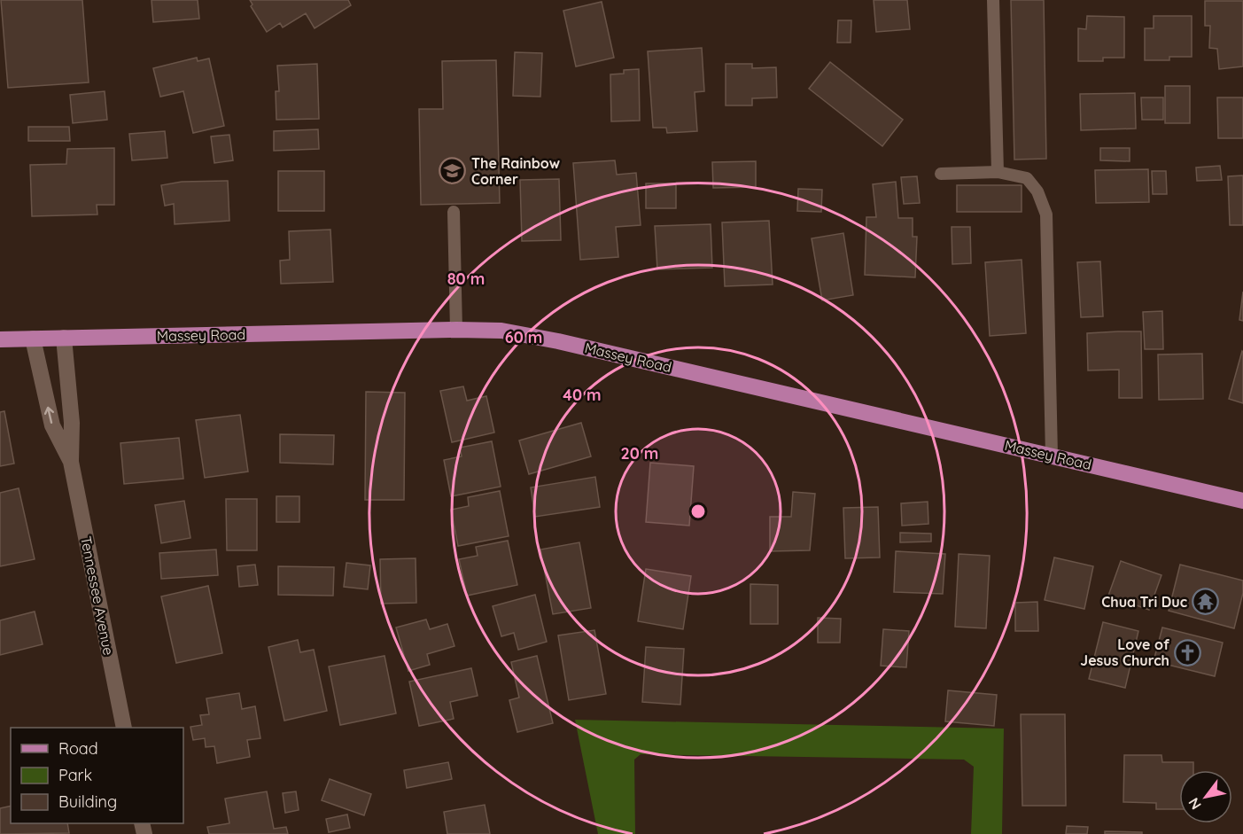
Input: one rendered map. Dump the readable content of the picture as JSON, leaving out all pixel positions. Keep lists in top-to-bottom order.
{
  "streets": {
    "main road": ["Massey Road"],
    "street": ["Tennessee Avenue"]
  },
  "crossings": [
    ["Massey Road", "Tennessee Avenue"]
  ],
  "places": {
    "school or university": ["The Rainbow Corner"],
    "temple": ["Chua Tri Duc"],
    "church": ["Love of Jesus Church"]
  },
  "legend": ["Road", "Park", "Building"],
  "north": "bottom left",
  "rings": [
    "80 m",
    "60 m",
    "40 m",
    "20 m"
  ]
}
